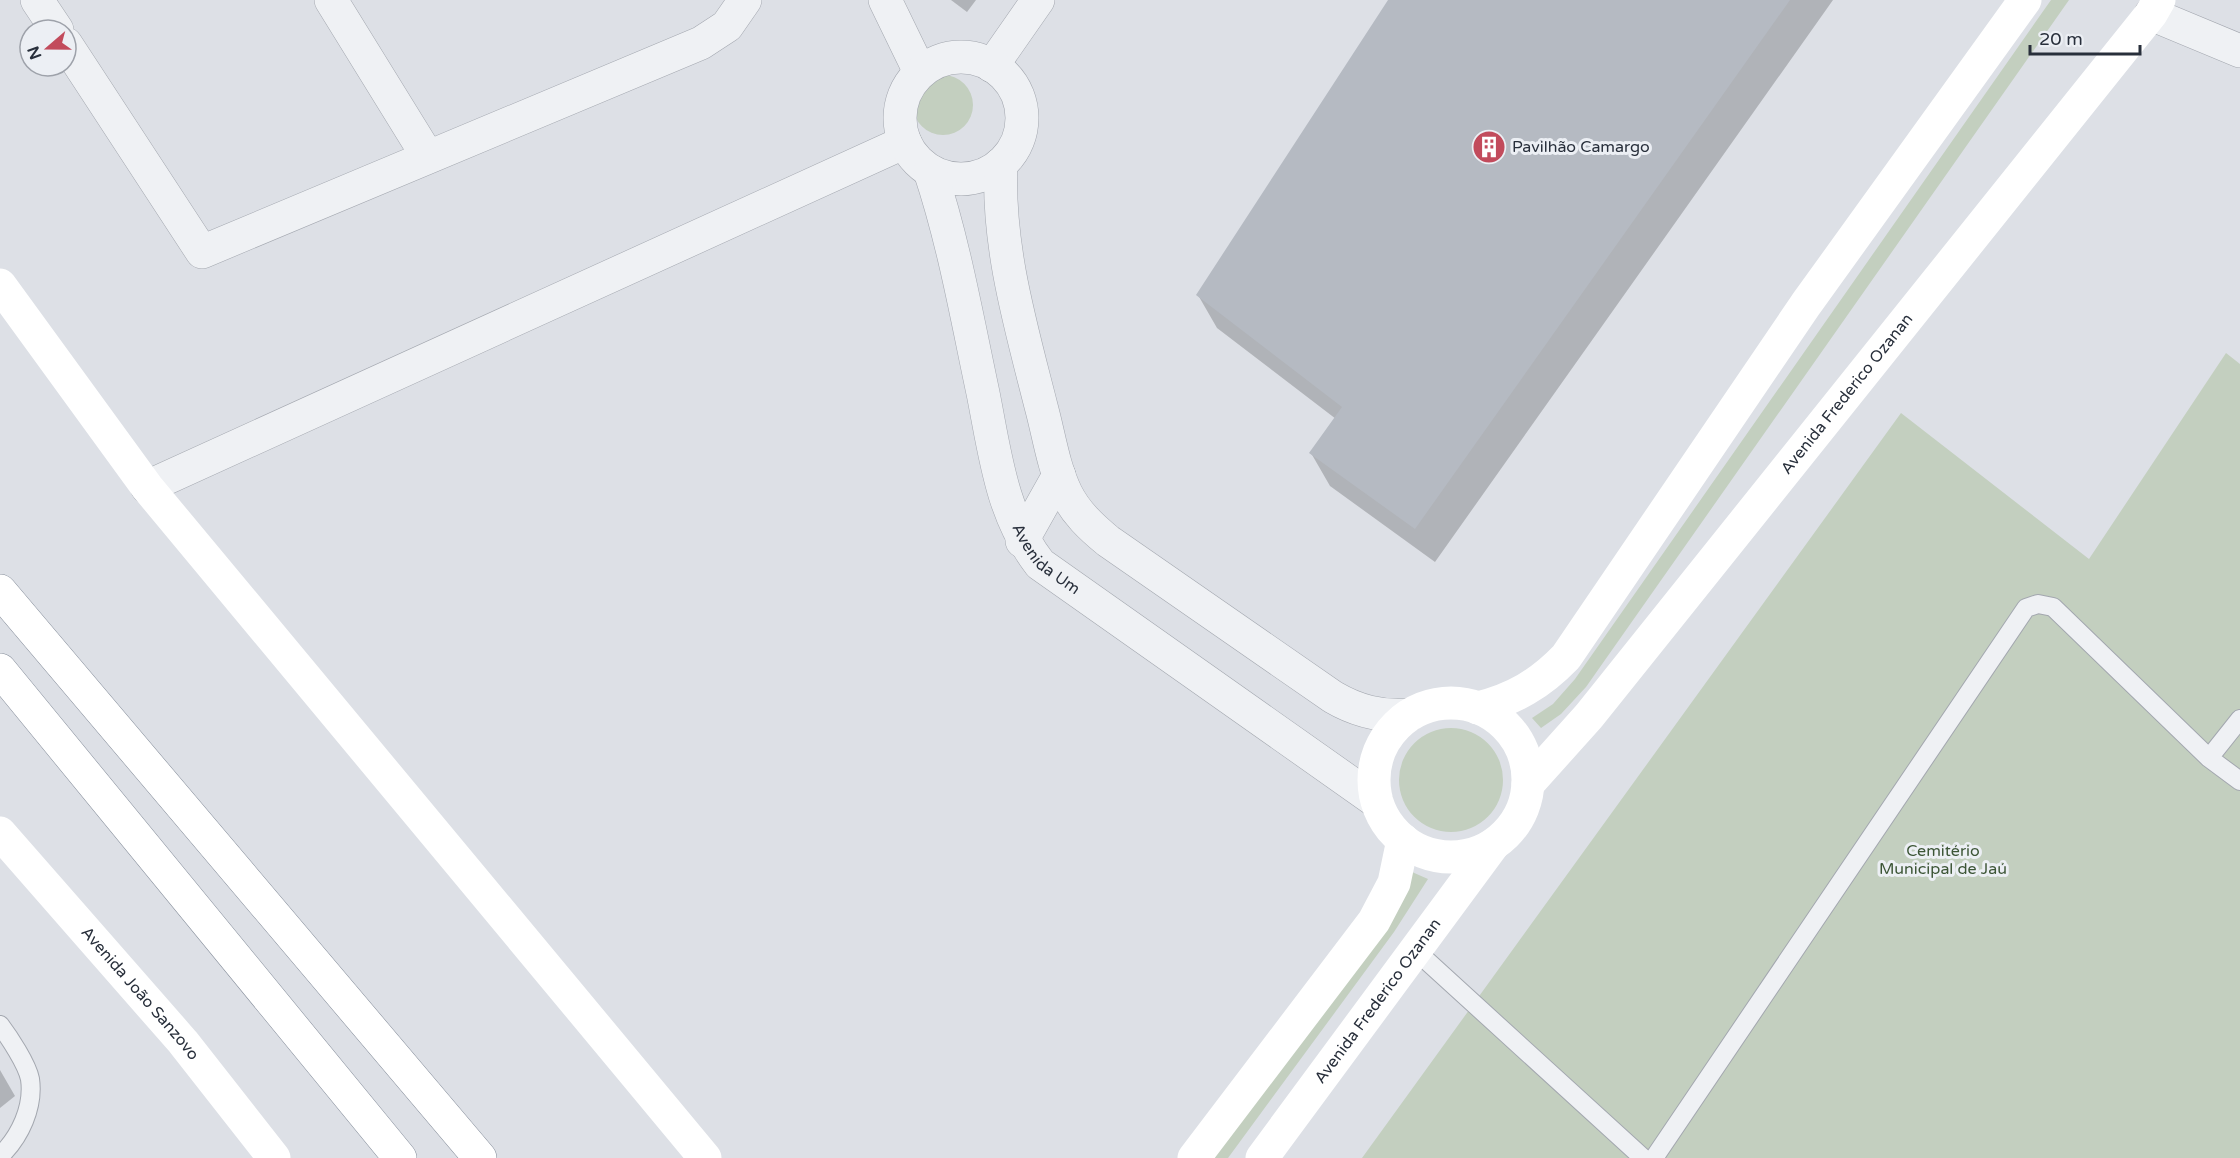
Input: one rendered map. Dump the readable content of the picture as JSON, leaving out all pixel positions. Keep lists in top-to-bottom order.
{
  "streets": {
    "main road": ["Avenida Frederico Ozanan", "Avenida João Sanzovo"],
    "street": ["Avenida Um"]
  },
  "crossings": [
    ["Avenida Frederico Ozanan", "Avenida Um"]
  ],
  "parks": ["Cemitério Municipal de Jaú"],
  "places": {
    "building": ["Pavilhão Camargo"]
  },
  "scale_bar": "20 m",
  "north": "left"
}
